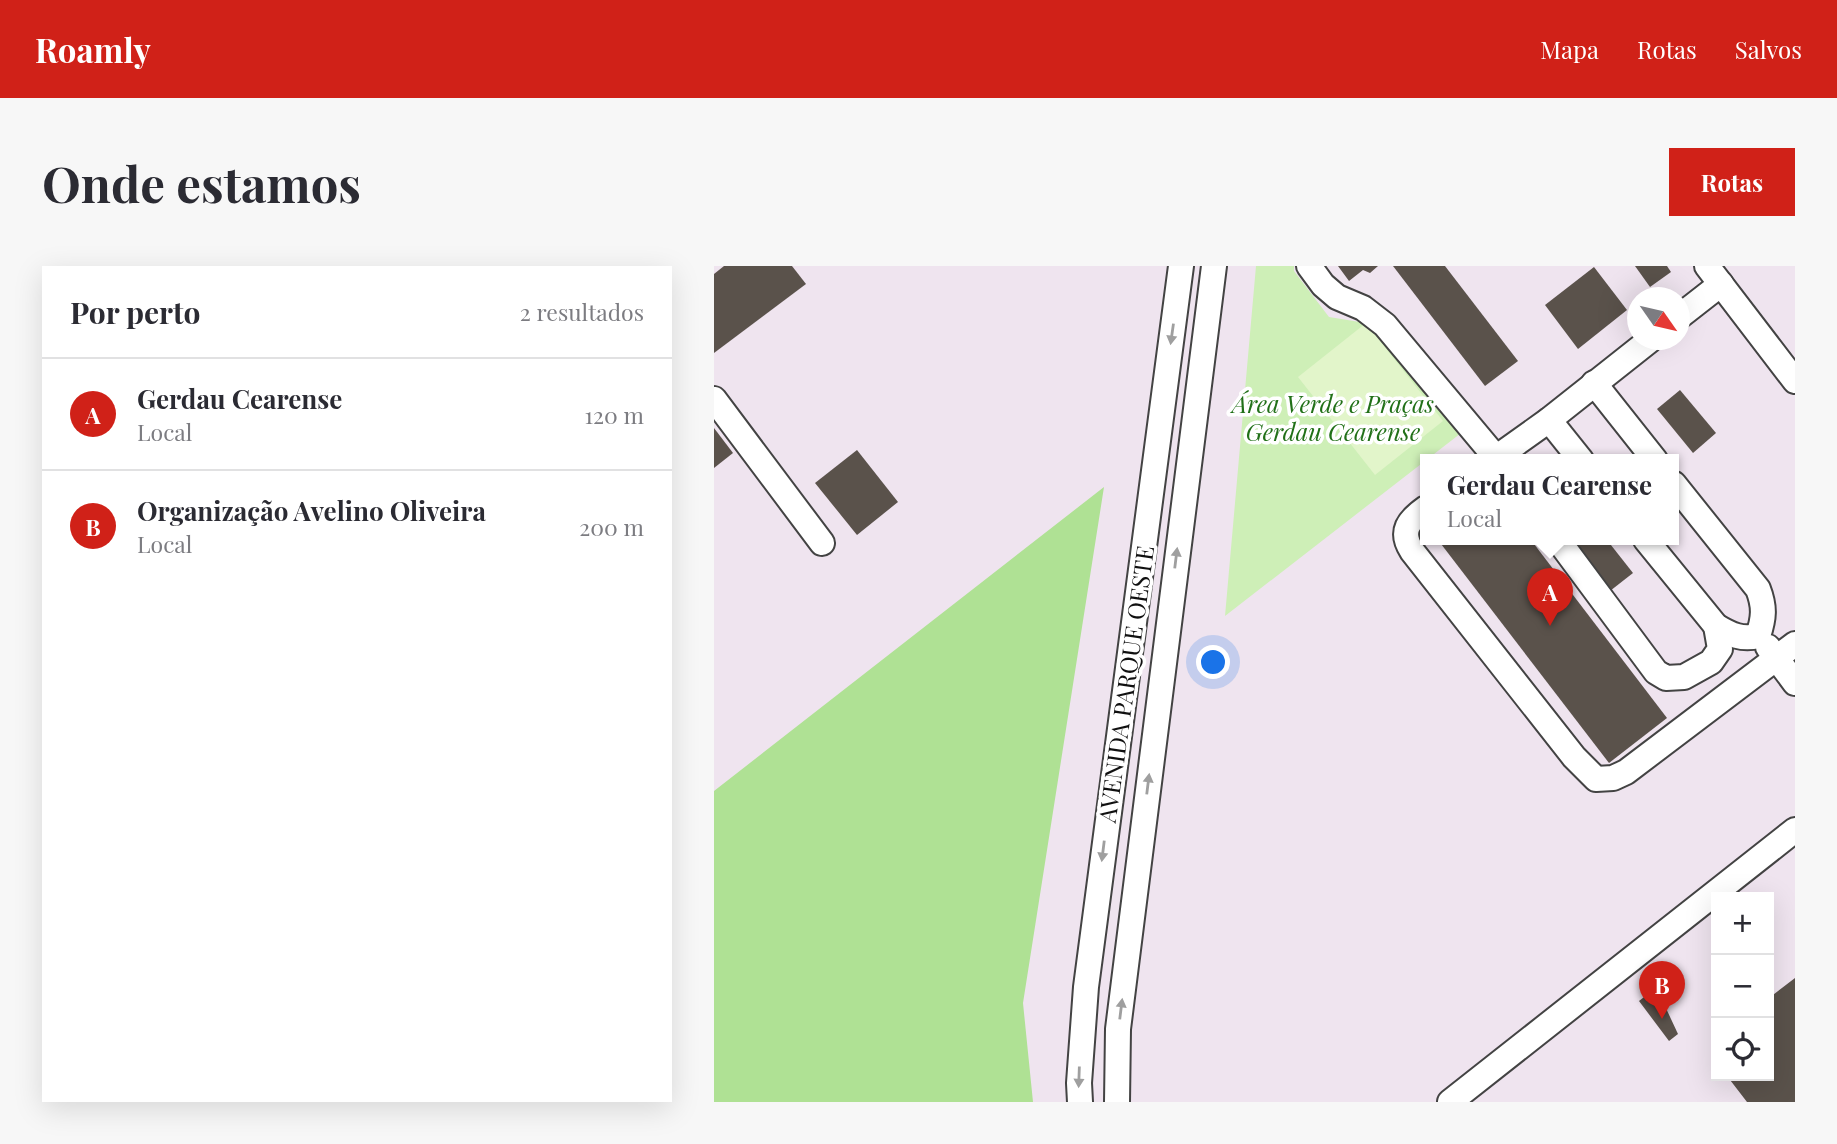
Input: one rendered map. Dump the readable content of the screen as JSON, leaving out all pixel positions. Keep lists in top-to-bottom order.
{
  "streets": {
    "street": ["AVENIDA PARQUE OESTE"]
  },
  "parks": ["Área Verde e Praças Gerdau Cearense"],
  "north": "bottom right",
  "page": {
    "header": "Roamly",
    "nav": ["Mapa", "Rotas", "Salvos"],
    "buttons": "Rotas",
    "title": "Onde estamos",
    "heading": ["Por perto", "2 resultados"],
    "list": [
      {
        "mark": "A",
        "name": "Gerdau Cearense",
        "note": "Local",
        "value": "120 m"
      },
      {
        "mark": "B",
        "name": "Organização Avelino Oliveira",
        "note": "Local",
        "value": "200 m"
      }
    ],
    "popup": ["Gerdau Cearense", "Local"],
    "pins": ["A", "B"],
    "map_buttons": ["+", "−"]
  }
}
